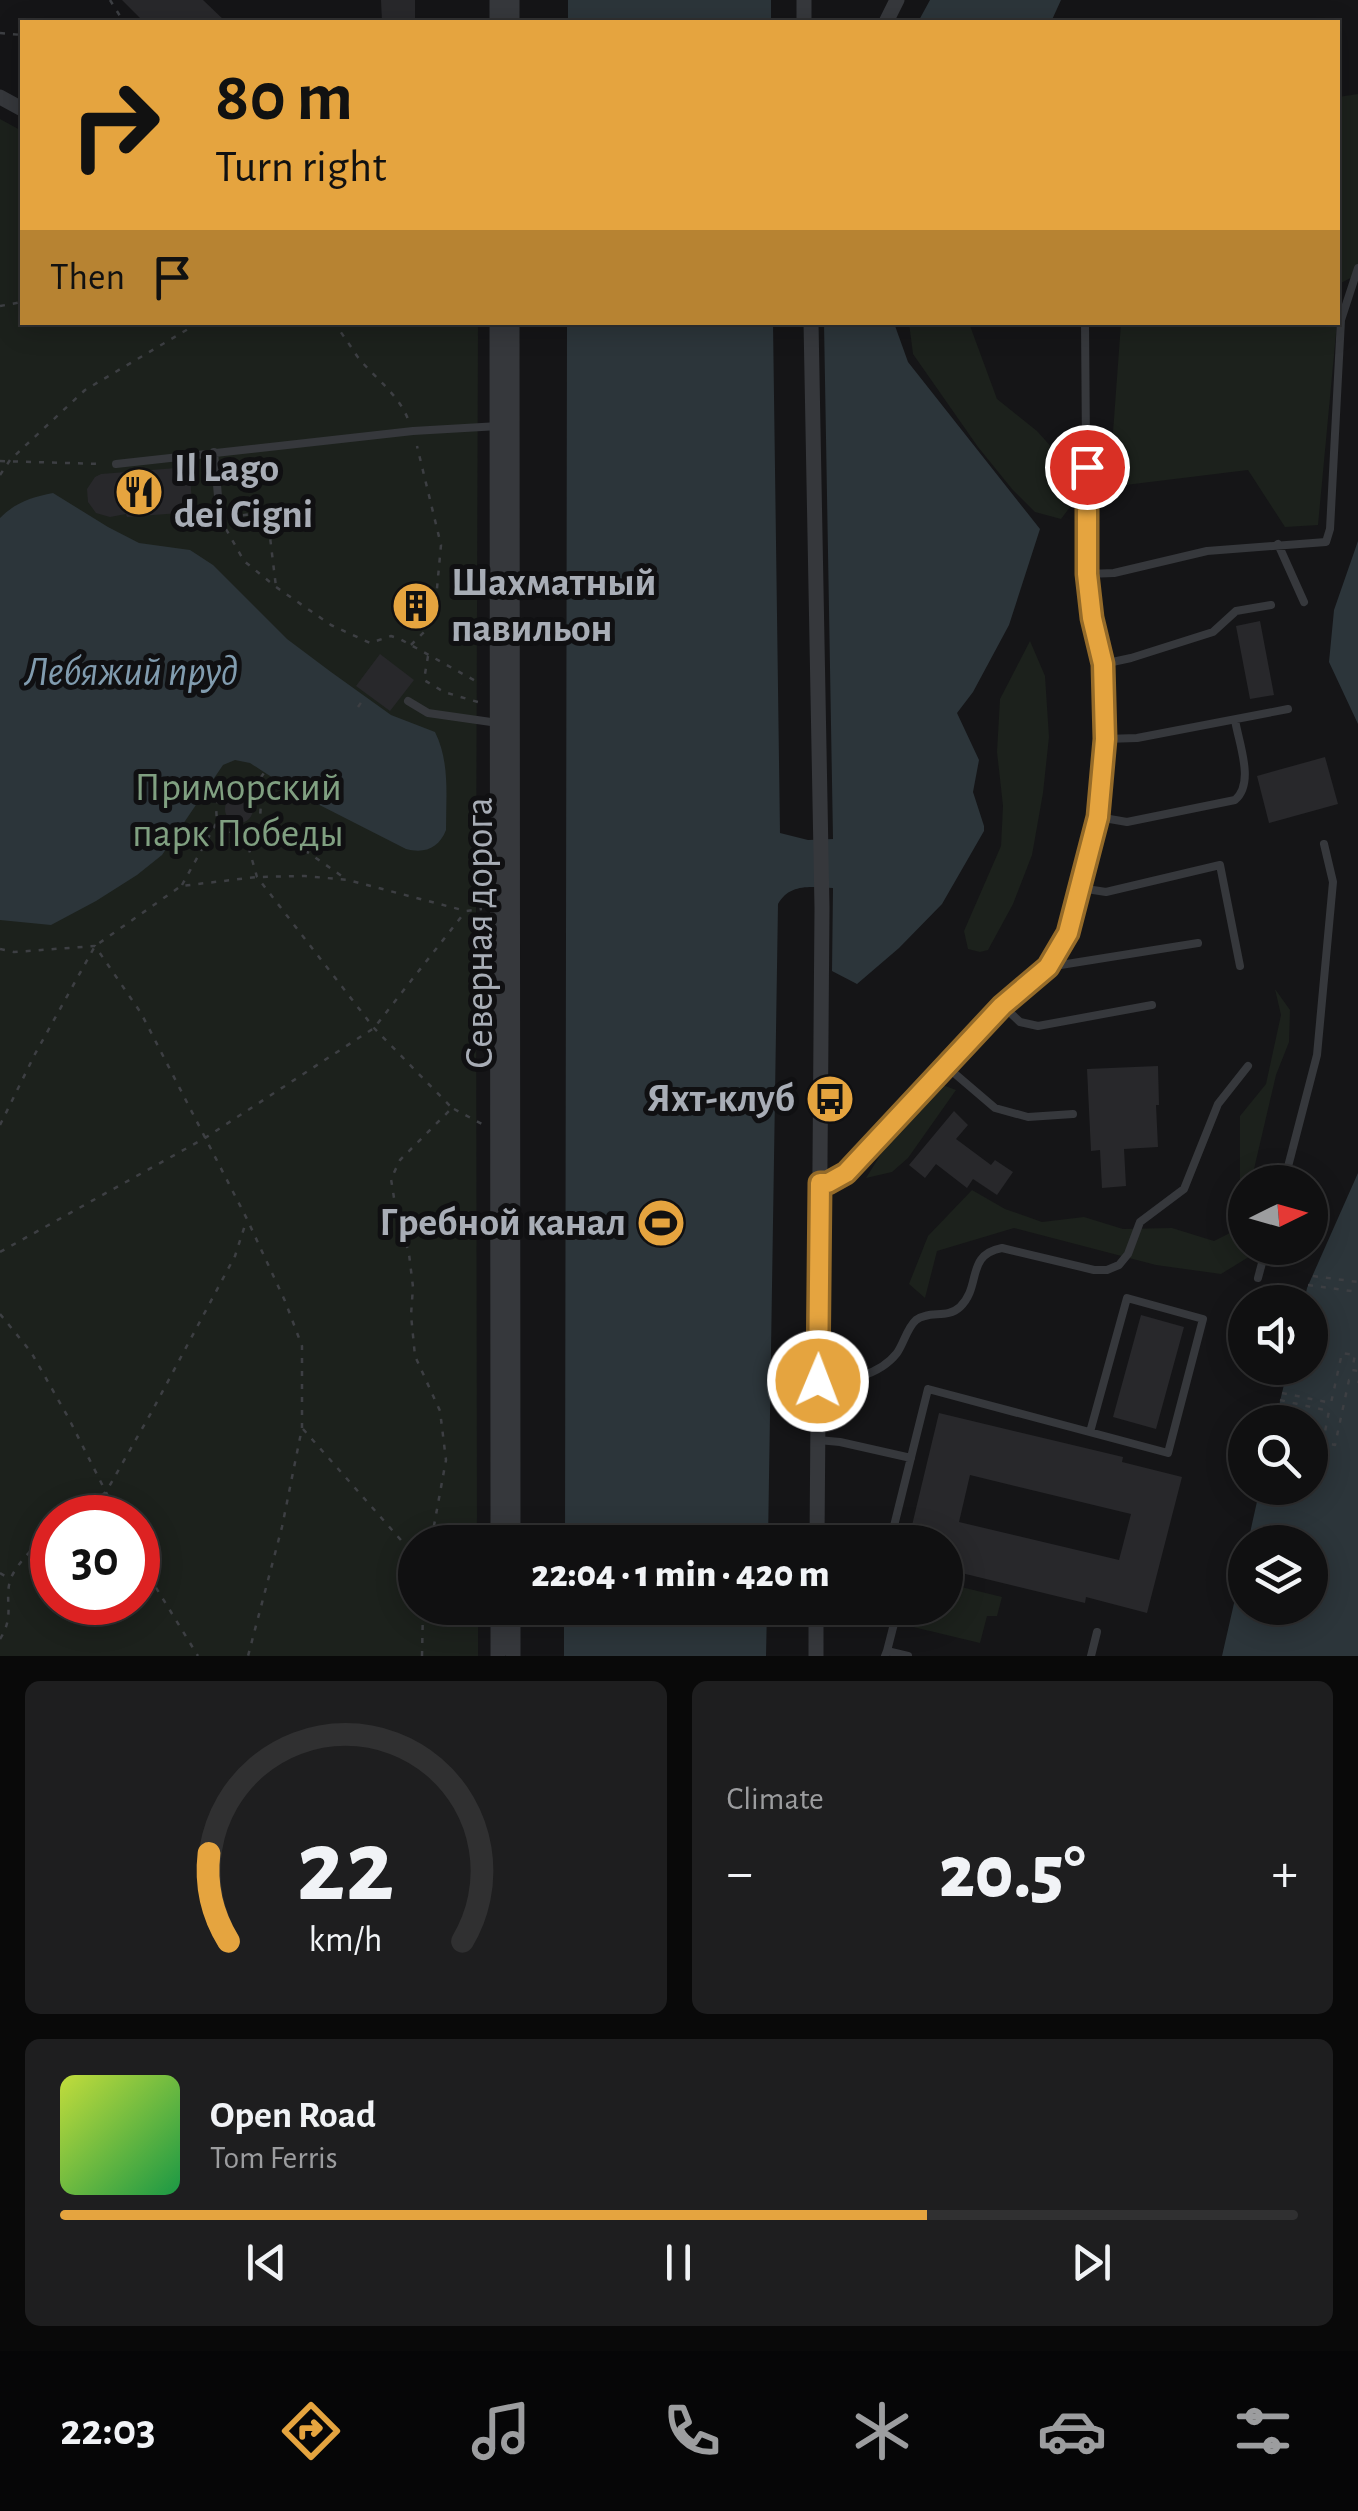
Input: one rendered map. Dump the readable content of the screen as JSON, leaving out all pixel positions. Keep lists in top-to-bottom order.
{
  "streets": {
    "street": ["Северная дорога"]
  },
  "water": ["Лебяжий пруд"],
  "parks": ["Приморский парк Победы"],
  "places": {
    "restaurant": ["Il Lago dei Cigni"],
    "building": ["Шахматный павильон"],
    "bus stop": ["Яхт-клуб"],
    "sports": ["Гребной канал"]
  },
  "north": "right",
  "page": {
    "turn": ["80 m", "Turn right"],
    "then": "Then",
    "limit": "30",
    "trip": "22:04 · 1 min · 420 m",
    "tile": "Climate",
    "heat": ["−", "20.5°", "+"],
    "song": ["Open Road", "Tom Ferris"],
    "tabs": "22:03",
    "gauge": ["22", "km/h"]
  }
}
